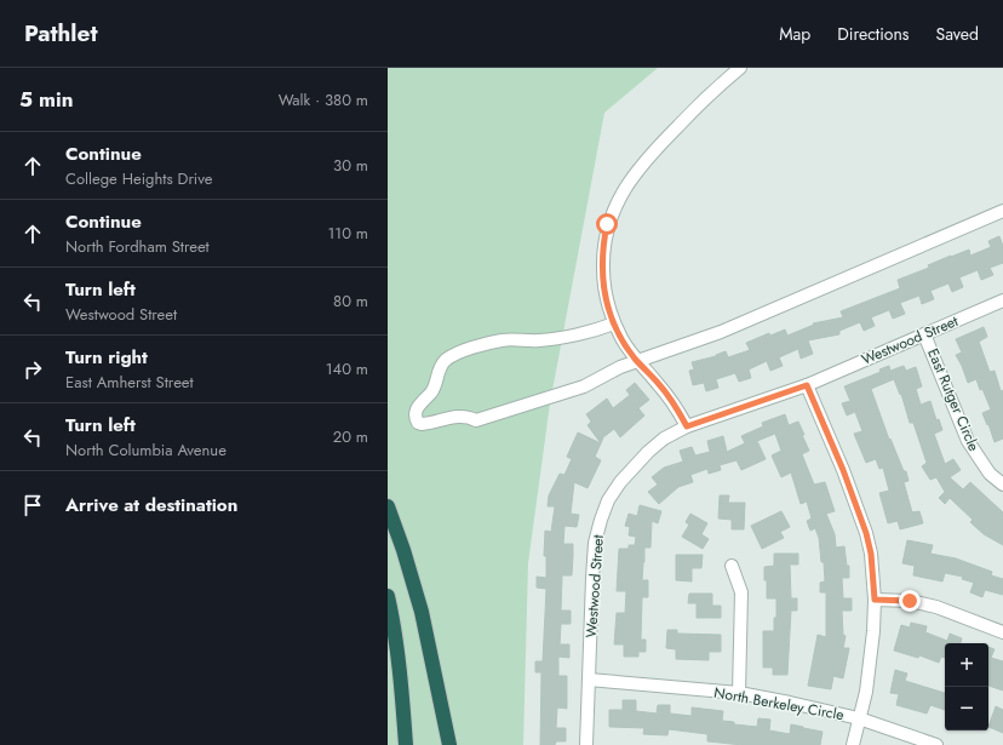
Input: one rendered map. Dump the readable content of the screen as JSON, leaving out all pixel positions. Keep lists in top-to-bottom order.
{
  "streets": {
    "street": ["Westwood Street", "East Rutger Circle", "North Berkeley Circle"]
  },
  "crossings": [
    ["Westwood Street", "East Rutger Circle"],
    ["Westwood Street", "North Berkeley Circle"]
  ],
  "page": {
    "header": "Pathlet",
    "nav": ["Map", "Directions", "Saved"],
    "heading": ["5 min", "Walk · 380 m"],
    "list": [
      ["Continue", "College Heights Drive", "30 m"],
      ["Continue", "North Fordham Street", "110 m"],
      ["Turn left", "Westwood Street", "80 m"],
      ["Turn right", "East Amherst Street", "140 m"],
      ["Turn left", "North Columbia Avenue", "20 m"],
      "Arrive at destination"
    ],
    "map_buttons": ["+", "−"]
  }
}
